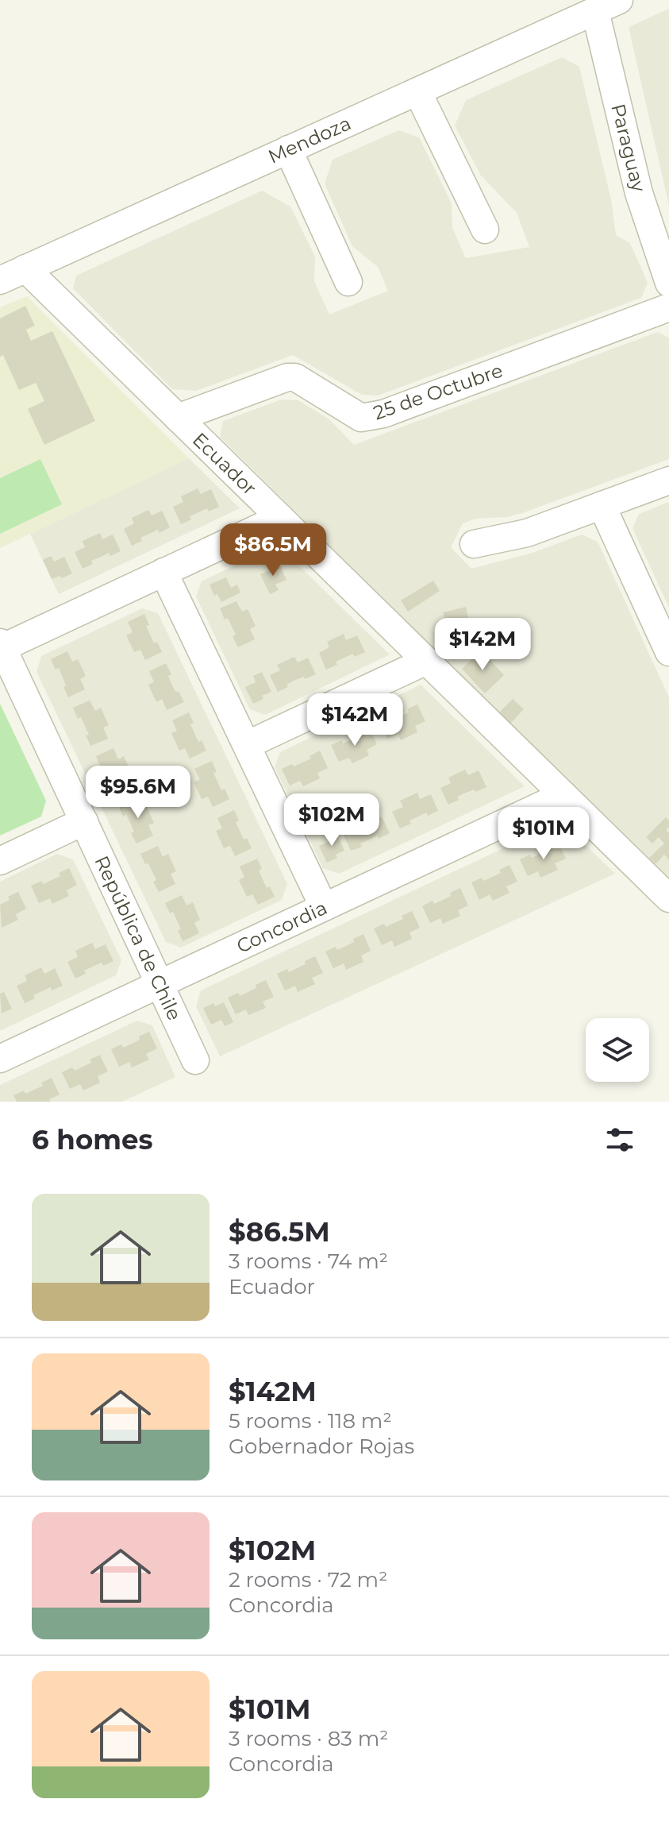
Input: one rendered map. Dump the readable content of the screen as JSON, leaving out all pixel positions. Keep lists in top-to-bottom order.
{
  "streets": {
    "street": [
      "Mendoza",
      "Paraguay",
      "25 de Octubre",
      "Ecuador",
      "Concordia",
      "República de Chile"
    ]
  },
  "crossings": [
    ["Mendoza", "Paraguay"],
    ["Mendoza", "Ecuador"],
    ["25 de Octubre", "Ecuador"],
    ["Ecuador", "Concordia"],
    ["Concordia", "República de Chile"]
  ],
  "page": {
    "price": [
      "$86.5M",
      "$142M",
      "$142M",
      "$95.6M",
      "$102M",
      "$101M"
    ],
    "heading": "6 homes",
    "list": [
      {
        "name": "$86.5M",
        "note": "3 rooms · 74 m² · Ecuador"
      },
      {
        "name": "$142M",
        "note": "5 rooms · 118 m² · Gobernador Rojas"
      },
      {
        "name": "$102M",
        "note": "2 rooms · 72 m² · Concordia"
      },
      {
        "name": "$101M",
        "note": "3 rooms · 83 m² · Concordia"
      }
    ]
  }
}
